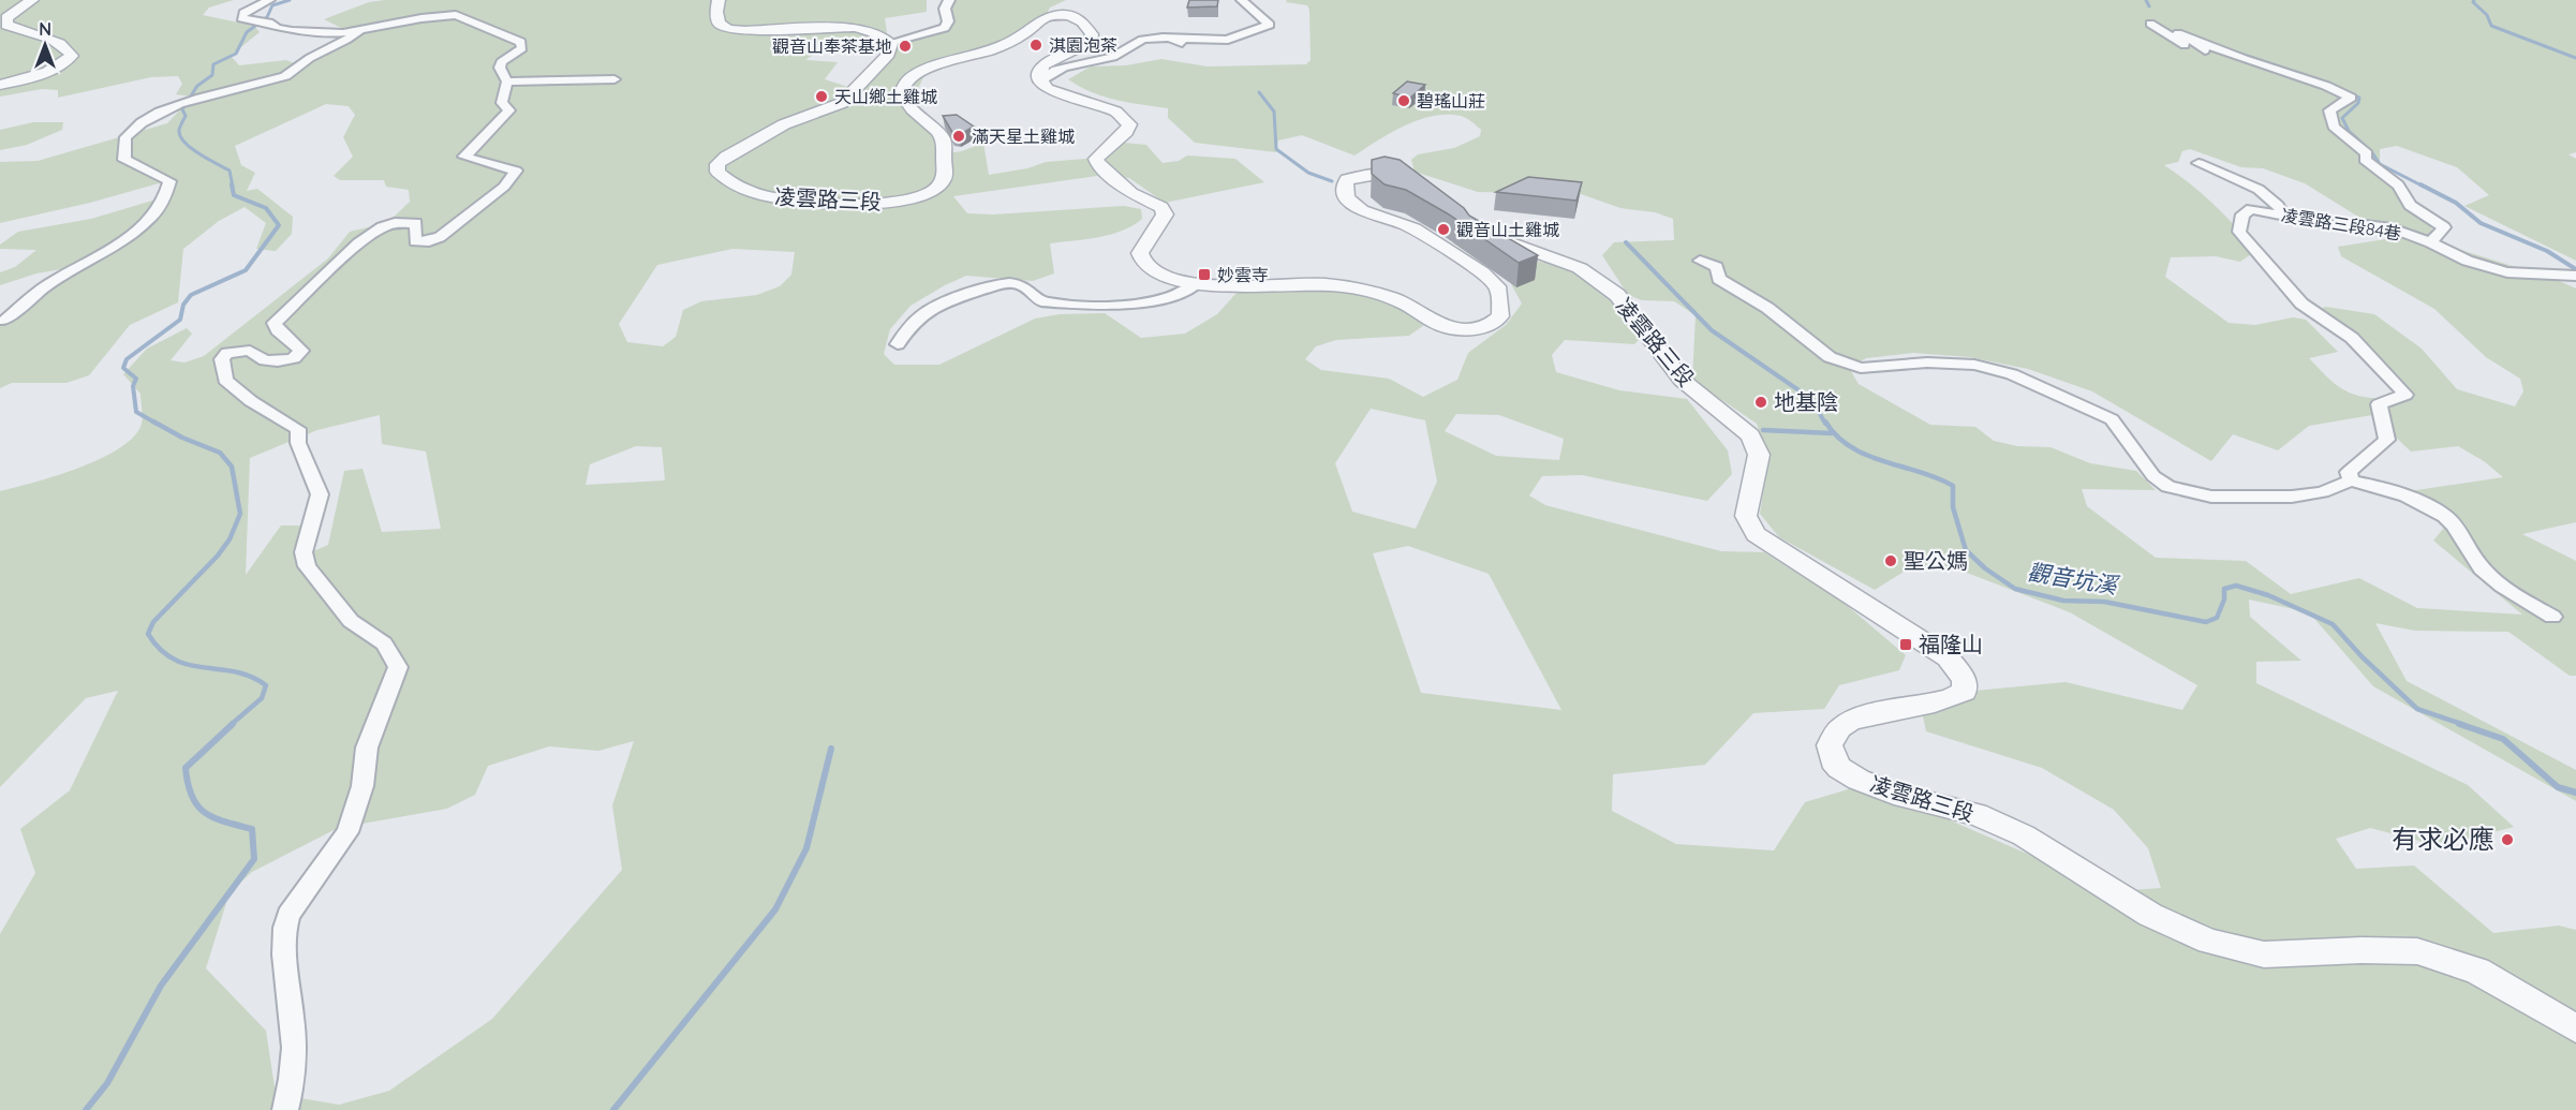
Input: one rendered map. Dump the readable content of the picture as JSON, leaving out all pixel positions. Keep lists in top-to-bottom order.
{
  "streets": {
    "street": ["凌雲路三段", "凌雲路三段84巷"]
  },
  "water": ["觀音坑溪"],
  "places": {
    "other": [
      "淇園泡茶",
      "觀音山奉茶基地",
      "天山鄉土雞城",
      "碧瑤山莊",
      "滿天星土雞城",
      "觀音山土雞城",
      "地基陰",
      "聖公媽",
      "有求必應"
    ],
    "transit": ["妙雲寺", "福隆山"]
  },
  "north": "top"
}
